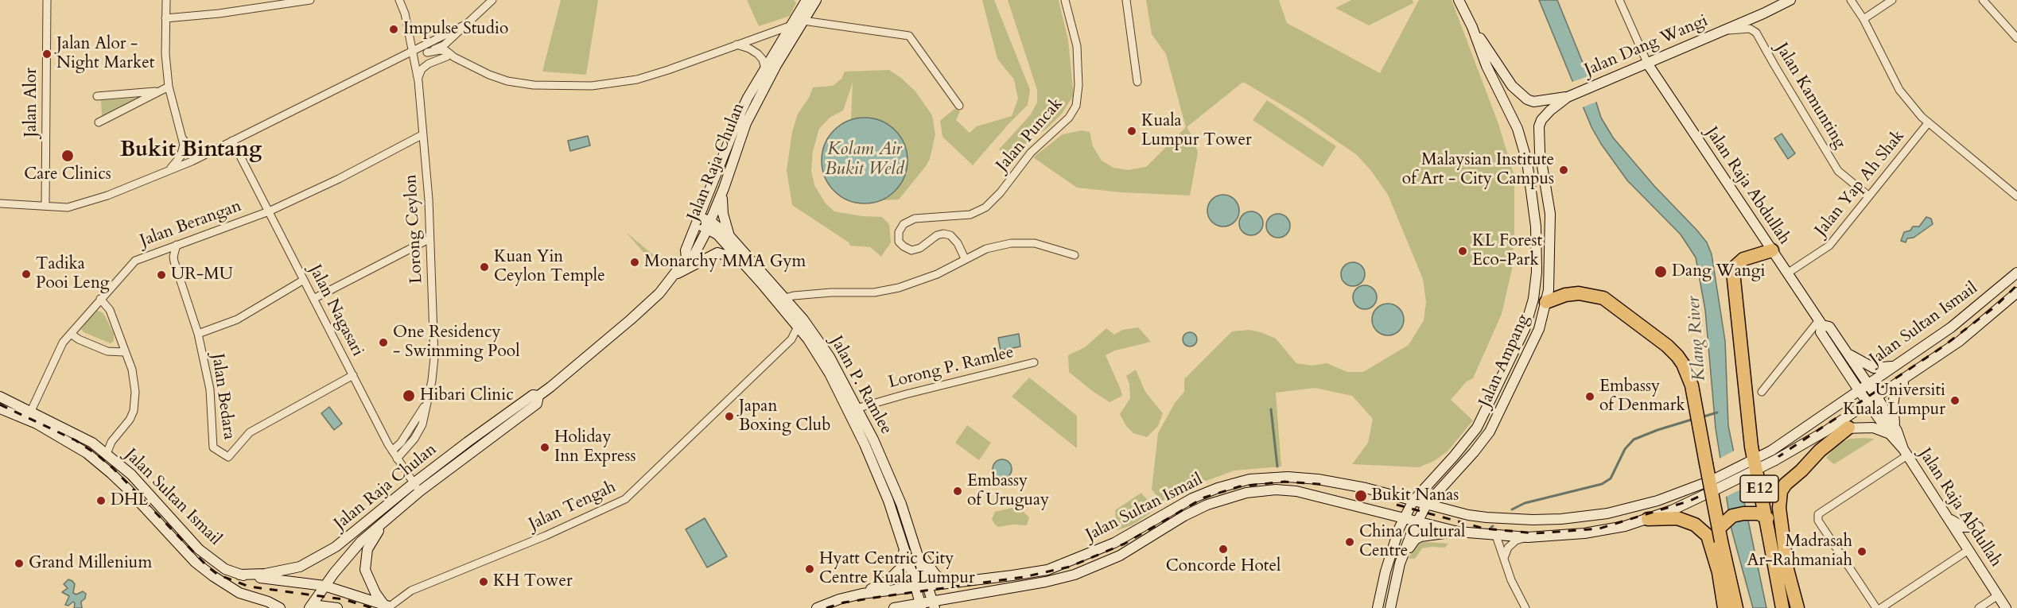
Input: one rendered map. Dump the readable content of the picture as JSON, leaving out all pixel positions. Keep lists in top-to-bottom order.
{
  "streets": {
    "highway": ["E12"],
    "main road": [
      "Jalan Dang Wangi",
      "Jalan Raja Chulan",
      "Jalan Raja Abdullah",
      "Jalan Sultan Ismail",
      "Jalan Ampang",
      "Jalan P. Ramlee"
    ],
    "street": [
      "Jalan Kamunting",
      "Jalan Alor",
      "Jalan Puncak",
      "Jalan Yap Ah Shak",
      "Jalan Berangan",
      "Lorong Ceylon",
      "Jalan Nagasari",
      "Lorong P. Ramlee",
      "Jalan Bedara",
      "Jalan Tengah"
    ]
  },
  "crossings": [
    ["Jalan Dang Wangi", "Jalan Kamunting"],
    ["Jalan Dang Wangi", "Jalan Raja Abdullah"],
    ["Jalan Dang Wangi", "Jalan Ampang"],
    ["Jalan Kamunting", "Jalan Yap Ah Shak"],
    ["Jalan Raja Chulan", "Jalan Nagasari"],
    ["Jalan Raja Chulan", "Jalan Sultan Ismail"],
    ["Jalan Raja Chulan", "Jalan P. Ramlee"],
    ["Jalan Yap Ah Shak", "Jalan Raja Abdullah"],
    ["Jalan Raja Abdullah", "Jalan Sultan Ismail"],
    ["Jalan Raja Abdullah", "E12"],
    ["Jalan Berangan", "Lorong Ceylon"],
    ["Jalan Berangan", "Jalan Nagasari"],
    ["Jalan Berangan", "Jalan Sultan Ismail"],
    ["Jalan Berangan", "Jalan Bedara"],
    ["Lorong Ceylon", "Jalan Nagasari"],
    ["Jalan Nagasari", "Jalan Bedara"],
    ["Jalan Sultan Ismail", "Jalan Ampang"],
    ["Jalan Sultan Ismail", "Jalan P. Ramlee"],
    ["Jalan Sultan Ismail", "Jalan Tengah"],
    ["Lorong P. Ramlee", "Jalan P. Ramlee"],
    ["Jalan P. Ramlee", "Jalan Tengah"]
  ],
  "districts": ["Bukit Bintang"],
  "water": ["Kolam Air Bukit Weld", "Klang River"],
  "places": [
    "Impulse Studio",
    "Jalan Alor - Night Market",
    "Kuala Lumpur Tower",
    "Care Clinics",
    "Malaysian Institute of Art - City Campus",
    "KL Forest Eco-Park",
    "Monarchy MMA Gym",
    "Kuan Yin Ceylon Temple",
    "Dang Wangi",
    "Tadika Pooi Leng",
    "UR-MU",
    "One Residency - Swimming Pool",
    "Hibari Clinic",
    "Embassy of Denmark",
    "Universiti Kuala Lumpur",
    "Japan Boxing Club",
    "Holiday Inn Express",
    "Embassy of Uruguay",
    "Bukit Nanas",
    "DHL",
    "China Cultural Centre",
    "Concorde Hotel",
    "Madrasah Ar-Rahmaniah",
    "Grand Millenium",
    "Hyatt Centric City Centre Kuala Lumpur",
    "KH Tower"
  ]
}
